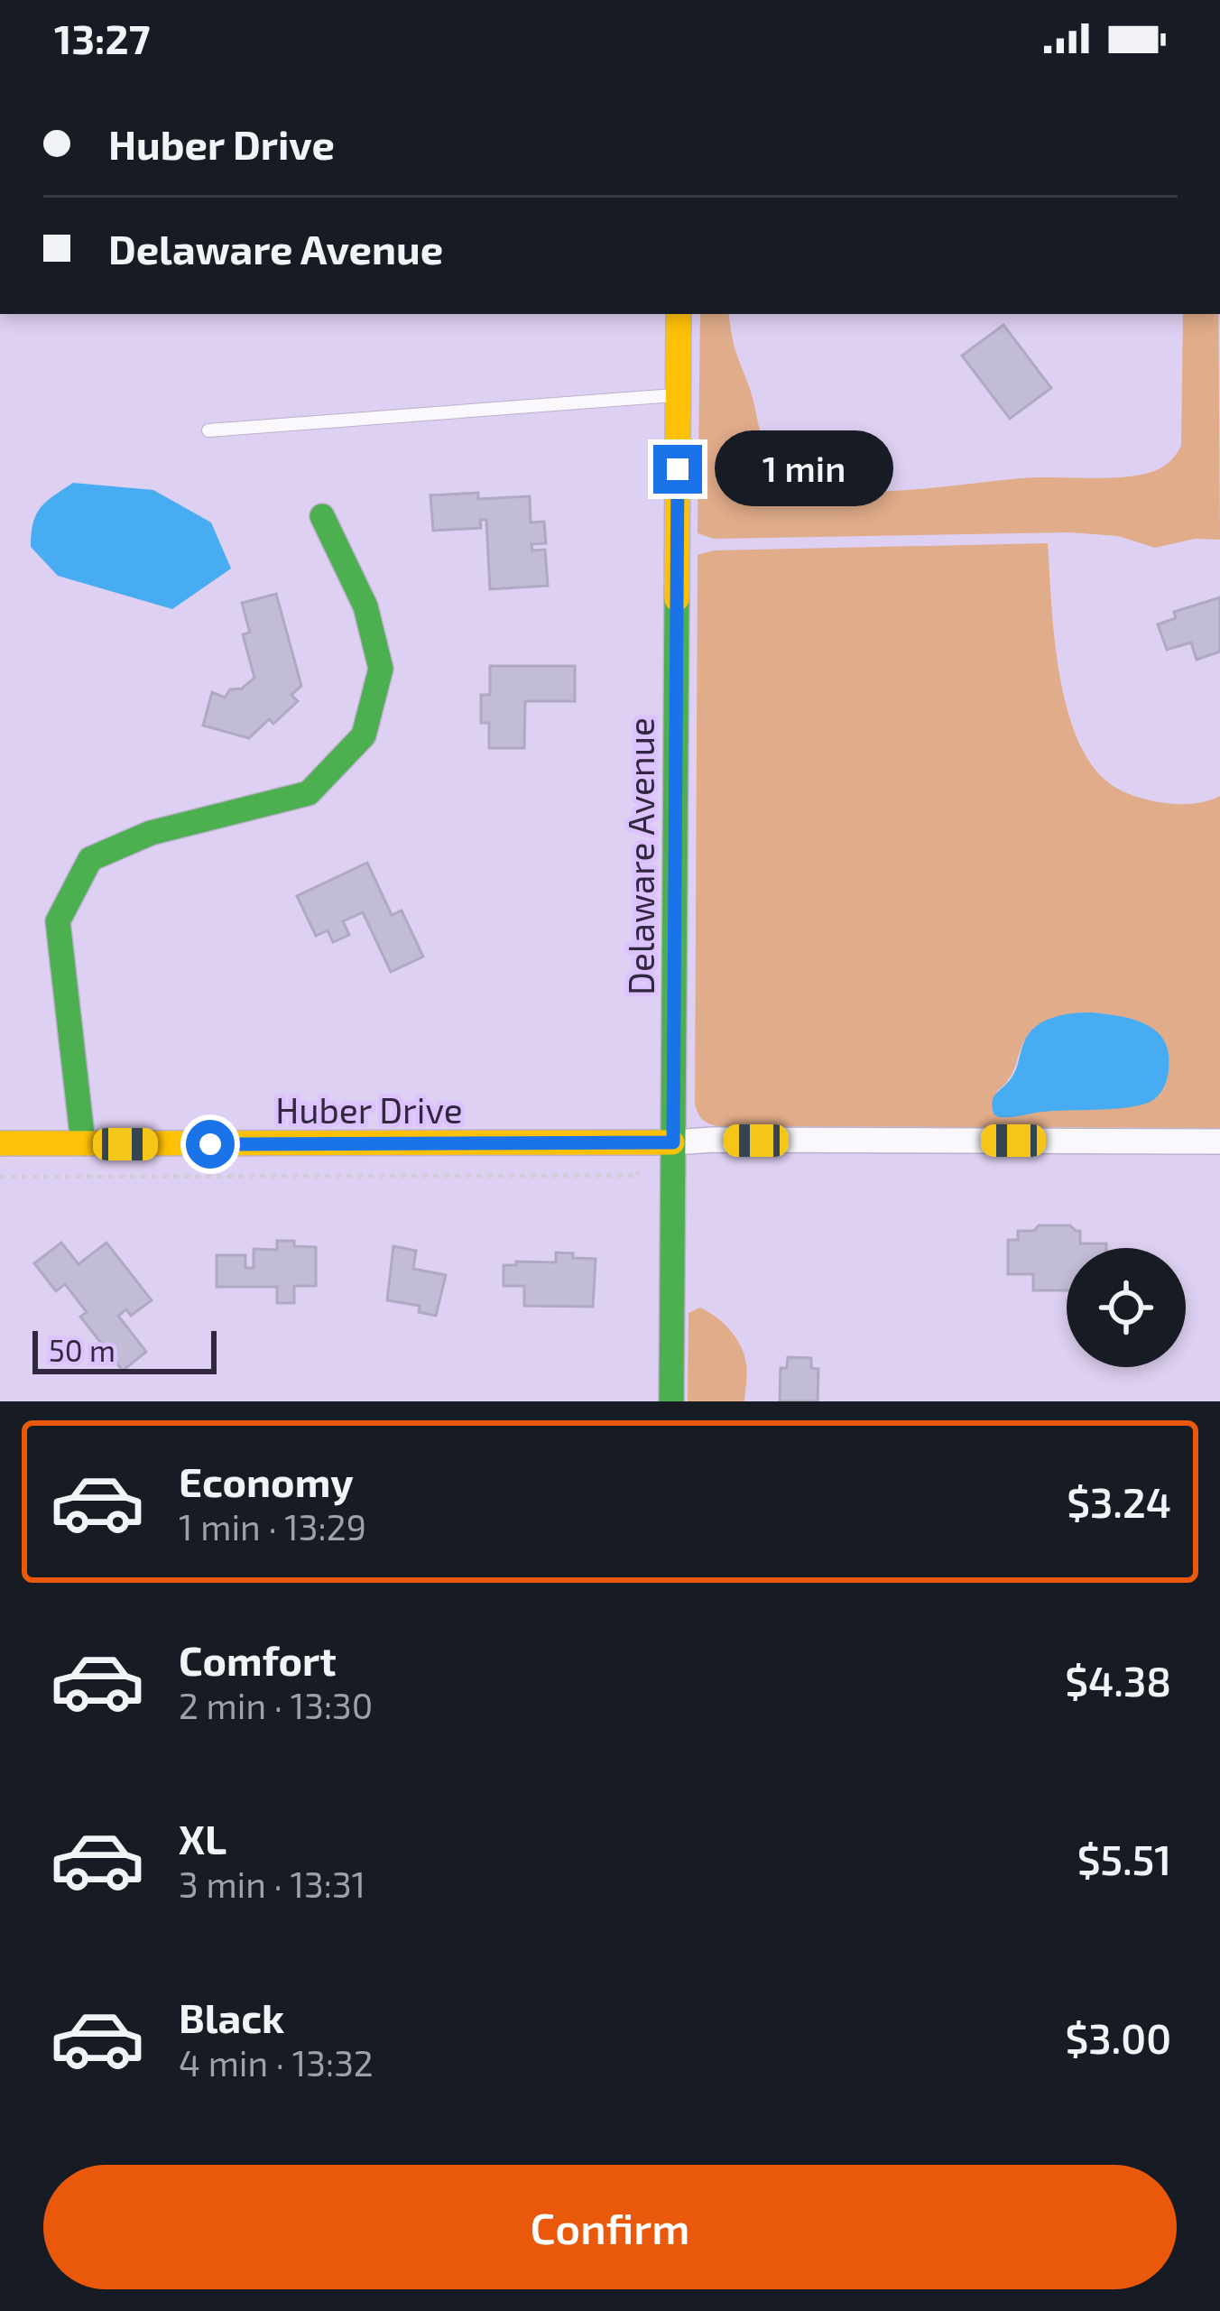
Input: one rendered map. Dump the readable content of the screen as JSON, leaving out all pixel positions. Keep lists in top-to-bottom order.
{
  "streets": {
    "street": ["Delaware Avenue", "Huber Drive"]
  },
  "crossings": [
    ["Delaware Avenue", "Huber Drive"]
  ],
  "scale_bar": "50 m",
  "page": {
    "status": "13:27",
    "banner": ["Huber Drive", "Delaware Avenue"],
    "bubble": "1 min",
    "scale": "50 m",
    "list": [
      {
        "name": "Economy",
        "note": "1 min · 13:29",
        "value": "$3.24"
      },
      {
        "name": "Comfort",
        "note": "2 min · 13:30",
        "value": "$4.38"
      },
      {
        "name": "XL",
        "note": "3 min · 13:31",
        "value": "$5.51"
      },
      {
        "name": "Black",
        "note": "4 min · 13:32",
        "value": "$3.00"
      }
    ],
    "buttons": "Confirm"
  }
}
